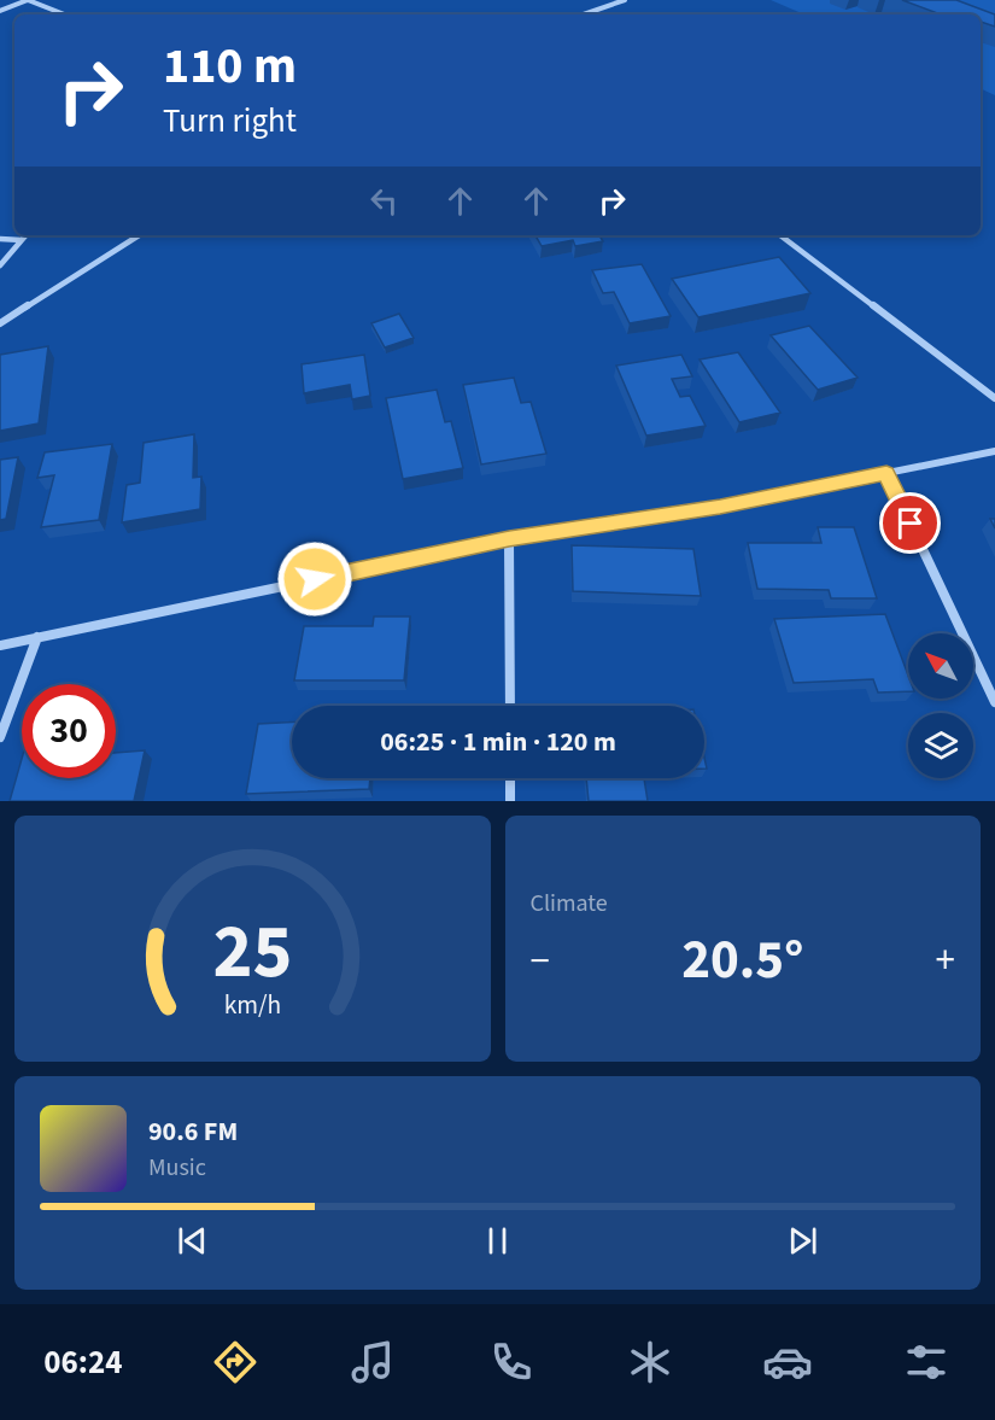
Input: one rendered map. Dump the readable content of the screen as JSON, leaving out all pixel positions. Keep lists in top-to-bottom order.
{
  "north": "top left",
  "page": {
    "turn": ["110 m", "Turn right"],
    "limit": "30",
    "trip": "06:25 · 1 min · 120 m",
    "tile": "Climate",
    "heat": ["−", "20.5°", "+"],
    "song": ["90.6 FM", "Music"],
    "tabs": "06:24",
    "gauge": ["25", "km/h"]
  }
}
